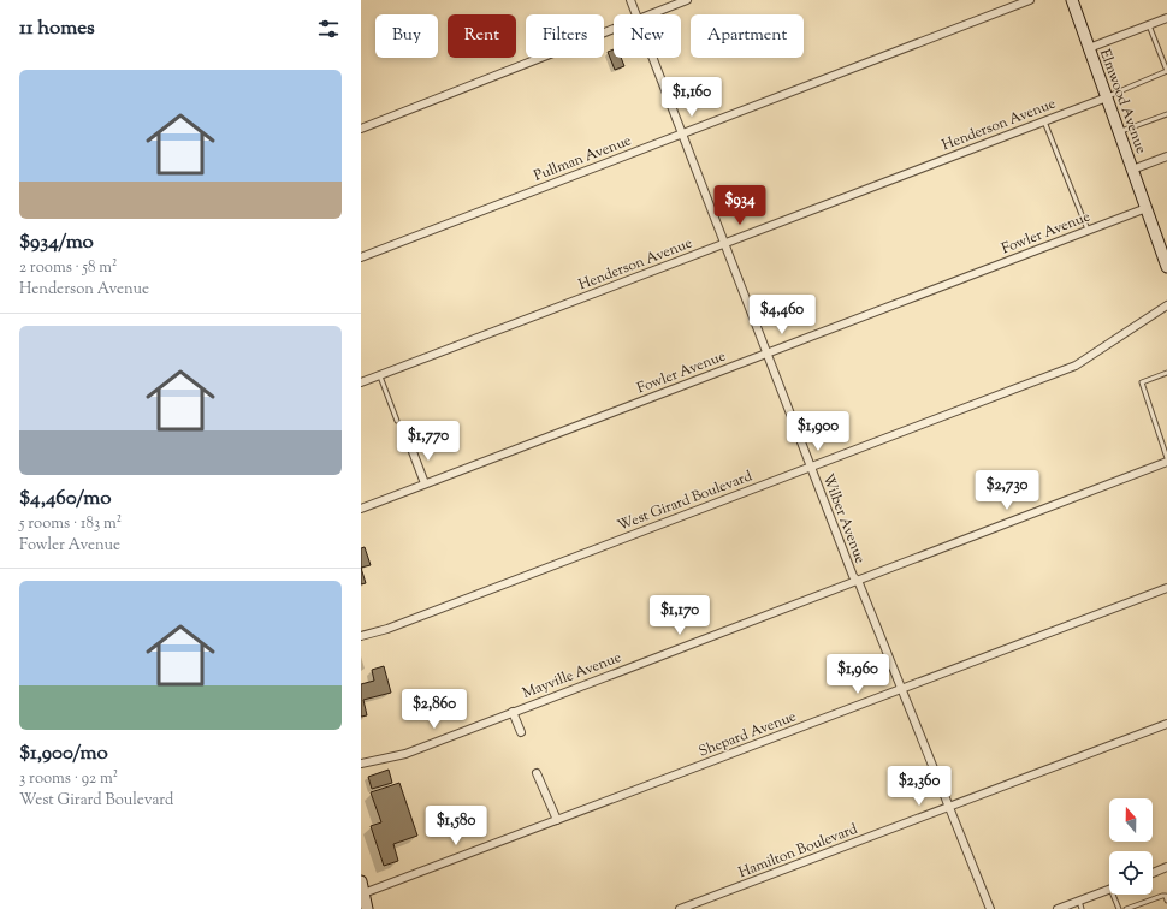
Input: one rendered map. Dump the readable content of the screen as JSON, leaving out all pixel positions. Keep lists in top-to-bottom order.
{
  "streets": {
    "street": [
      "Elmwood Avenue",
      "Henderson Avenue",
      "Pullman Avenue",
      "Fowler Avenue",
      "West Girard Boulevard",
      "Wilber Avenue",
      "Mayville Avenue",
      "Shepard Avenue",
      "Hamilton Boulevard"
    ]
  },
  "crossings": [
    ["Elmwood Avenue", "Henderson Avenue"],
    ["Elmwood Avenue", "Fowler Avenue"],
    ["Henderson Avenue", "Wilber Avenue"],
    ["Pullman Avenue", "Wilber Avenue"],
    ["Fowler Avenue", "Wilber Avenue"],
    ["West Girard Boulevard", "Wilber Avenue"],
    ["Wilber Avenue", "Mayville Avenue"],
    ["Wilber Avenue", "Shepard Avenue"],
    ["Wilber Avenue", "Hamilton Boulevard"]
  ],
  "north": "top",
  "page": {
    "heading": "11 homes",
    "chip": [
      "Buy",
      "Rent",
      "Filters",
      "New",
      "Apartment"
    ],
    "list": [
      {
        "name": "$934/mo",
        "note": "2 rooms · 58 m² · Henderson Avenue"
      },
      {
        "name": "$4,460/mo",
        "note": "5 rooms · 183 m² · Fowler Avenue"
      },
      {
        "name": "$1,900/mo",
        "note": "3 rooms · 92 m² · West Girard Boulevard"
      }
    ],
    "price": [
      "$1,160",
      "$934",
      "$4,460",
      "$1,900",
      "$1,770",
      "$2,730",
      "$1,170",
      "$1,960",
      "$2,860",
      "$2,360",
      "$1,580"
    ]
  }
}
